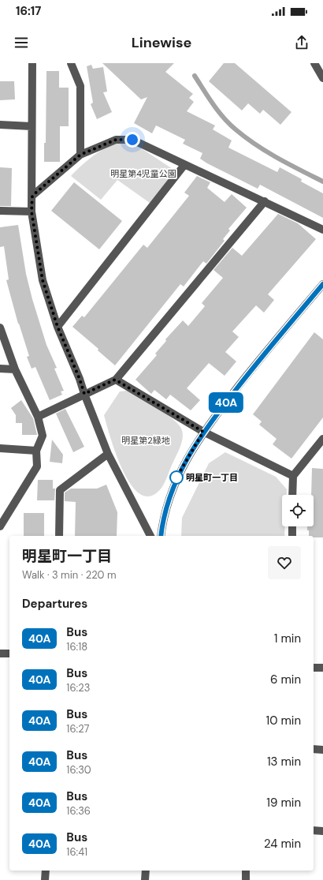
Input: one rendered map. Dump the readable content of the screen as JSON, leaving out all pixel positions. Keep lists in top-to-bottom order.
{
  "parks": ["明星第4児童公園", "明星第2緑地"],
  "places": ["明星町一丁目"],
  "lines": ["bus line 40A"],
  "page": {
    "status": "16:17",
    "header": "Linewise",
    "on_map": "40A",
    "heading": [
      ["明星町一丁目", "Walk · 3 min · 220 m"],
      "Departures"
    ],
    "list": [
      {
        "mark": "40A",
        "name": "Bus",
        "note": "16:18",
        "value": "1 min"
      },
      {
        "mark": "40A",
        "name": "Bus",
        "note": "16:23",
        "value": "6 min"
      },
      {
        "mark": "40A",
        "name": "Bus",
        "note": "16:27",
        "value": "10 min"
      },
      {
        "mark": "40A",
        "name": "Bus",
        "note": "16:30",
        "value": "13 min"
      },
      {
        "mark": "40A",
        "name": "Bus",
        "note": "16:36",
        "value": "19 min"
      },
      {
        "mark": "40A",
        "name": "Bus",
        "note": "16:41",
        "value": "24 min"
      }
    ]
  }
}
